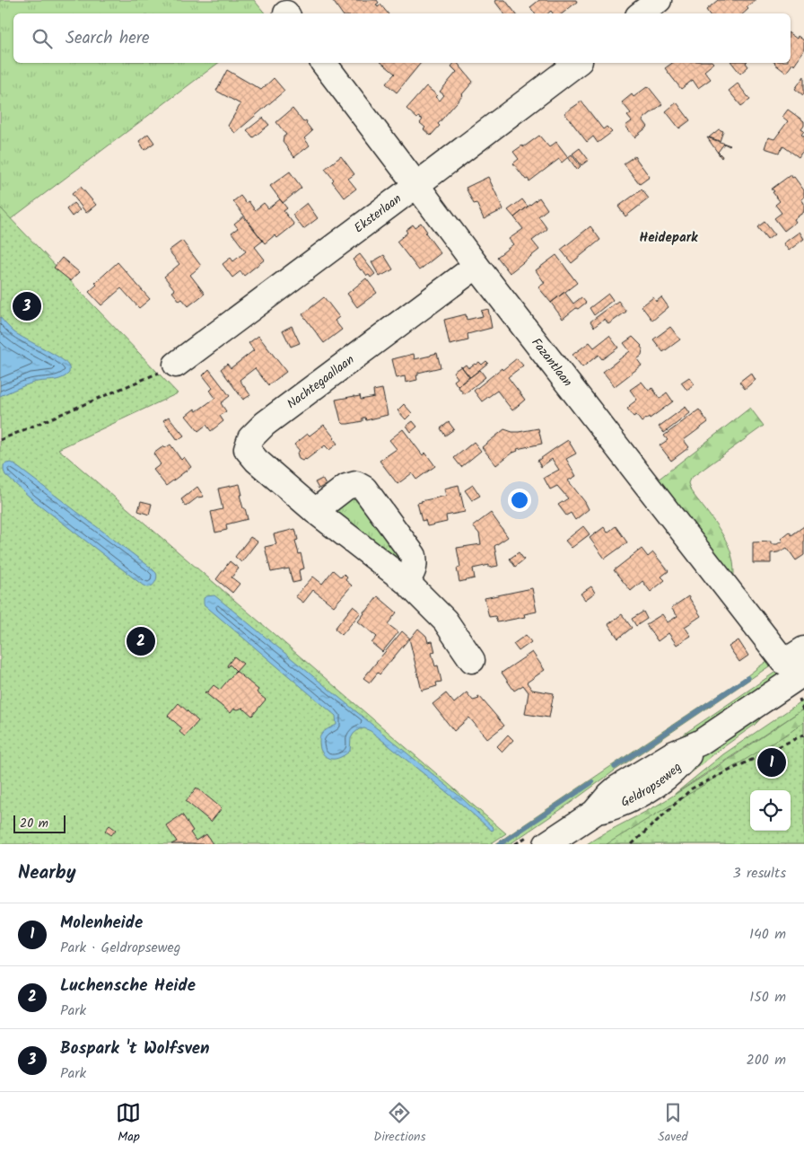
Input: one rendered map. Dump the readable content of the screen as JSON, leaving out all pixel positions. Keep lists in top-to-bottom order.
{
  "streets": {
    "street": [
      "Eksterlaan",
      "Fazantlaan",
      "Nachtegaallaan",
      "Geldropseweg"
    ]
  },
  "crossings": [
    ["Eksterlaan", "Fazantlaan"],
    ["Fazantlaan", "Nachtegaallaan"],
    ["Fazantlaan", "Geldropseweg"]
  ],
  "districts": ["Heidepark"],
  "scale_bar": "20 m",
  "page": {
    "search": "Search here",
    "pins": ["3", "2", "1"],
    "scale": "20 m",
    "heading": ["Nearby", "3 results"],
    "list": [
      {
        "mark": "1",
        "name": "Molenheide",
        "note": "Park · Geldropseweg",
        "value": "140 m"
      },
      {
        "mark": "2",
        "name": "Luchensche Heide",
        "note": "Park",
        "value": "150 m"
      },
      {
        "mark": "3",
        "name": "Bospark 't Wolfsven",
        "note": "Park",
        "value": "200 m"
      }
    ],
    "nav": ["Map", "Directions", "Saved"]
  }
}
